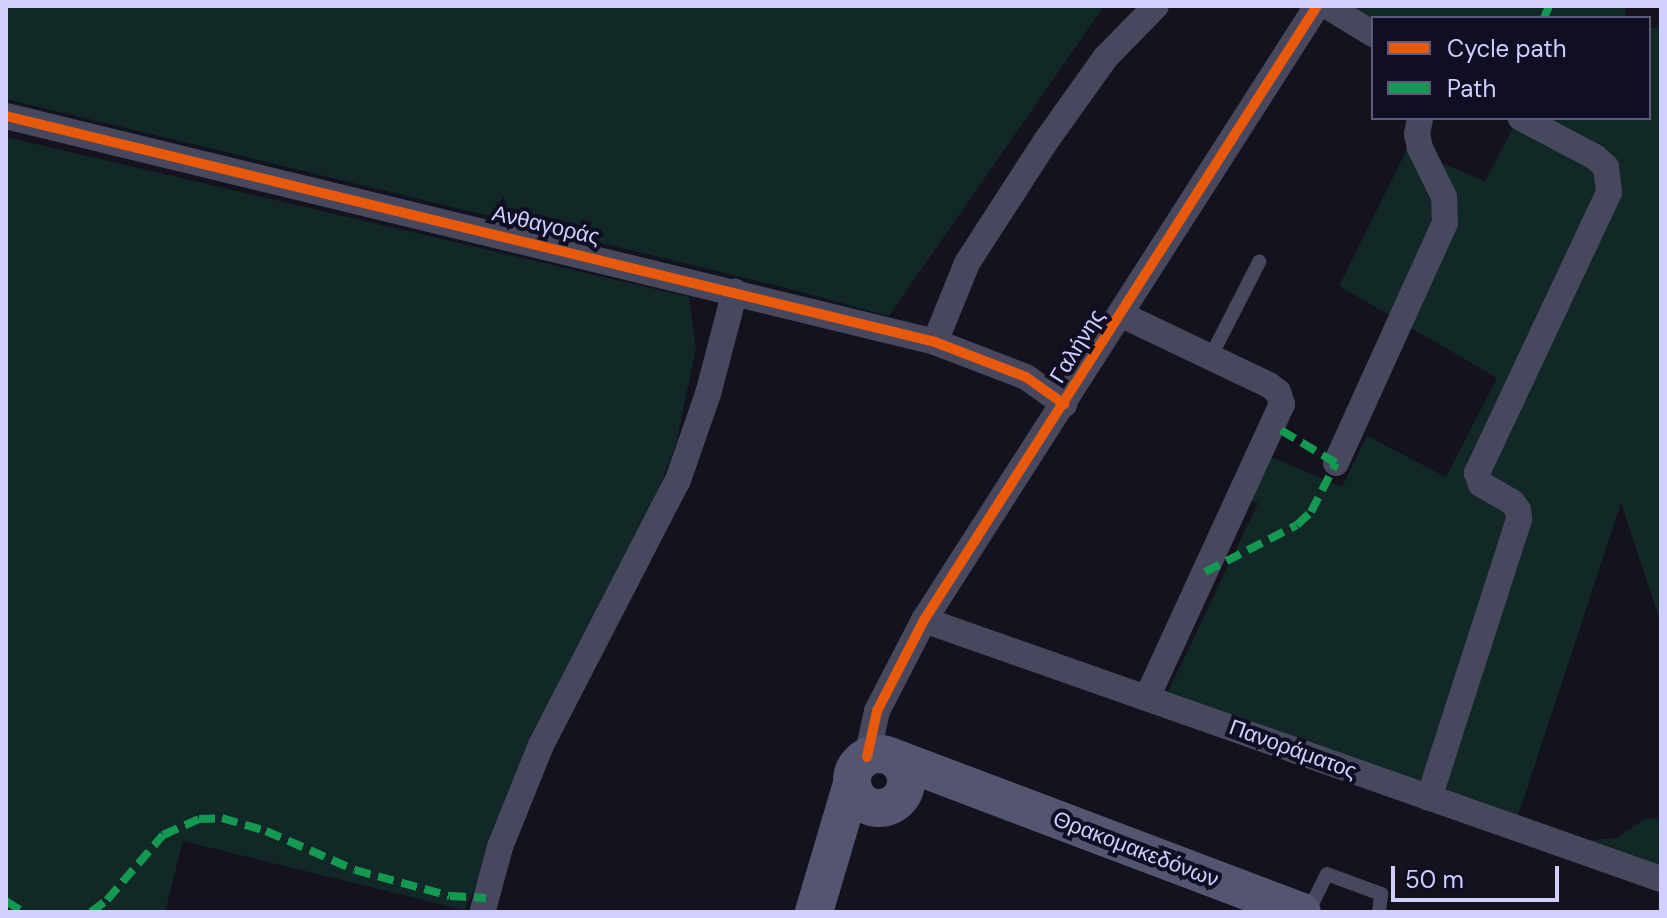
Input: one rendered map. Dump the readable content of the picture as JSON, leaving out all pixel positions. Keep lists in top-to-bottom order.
{
  "streets": {
    "main road": ["Θρακομακεδόνων"],
    "street": ["Ανθαγοράς", "Γαλήνης", "Πανοράματος"]
  },
  "crossings": [
    ["Ανθαγοράς", "Γαλήνης"],
    ["Γαλήνης", "Πανοράματος"],
    ["Γαλήνης", "Θρακομακεδόνων"]
  ],
  "legend": ["Cycle path", "Path"],
  "scale_bar": "50 m"
}
